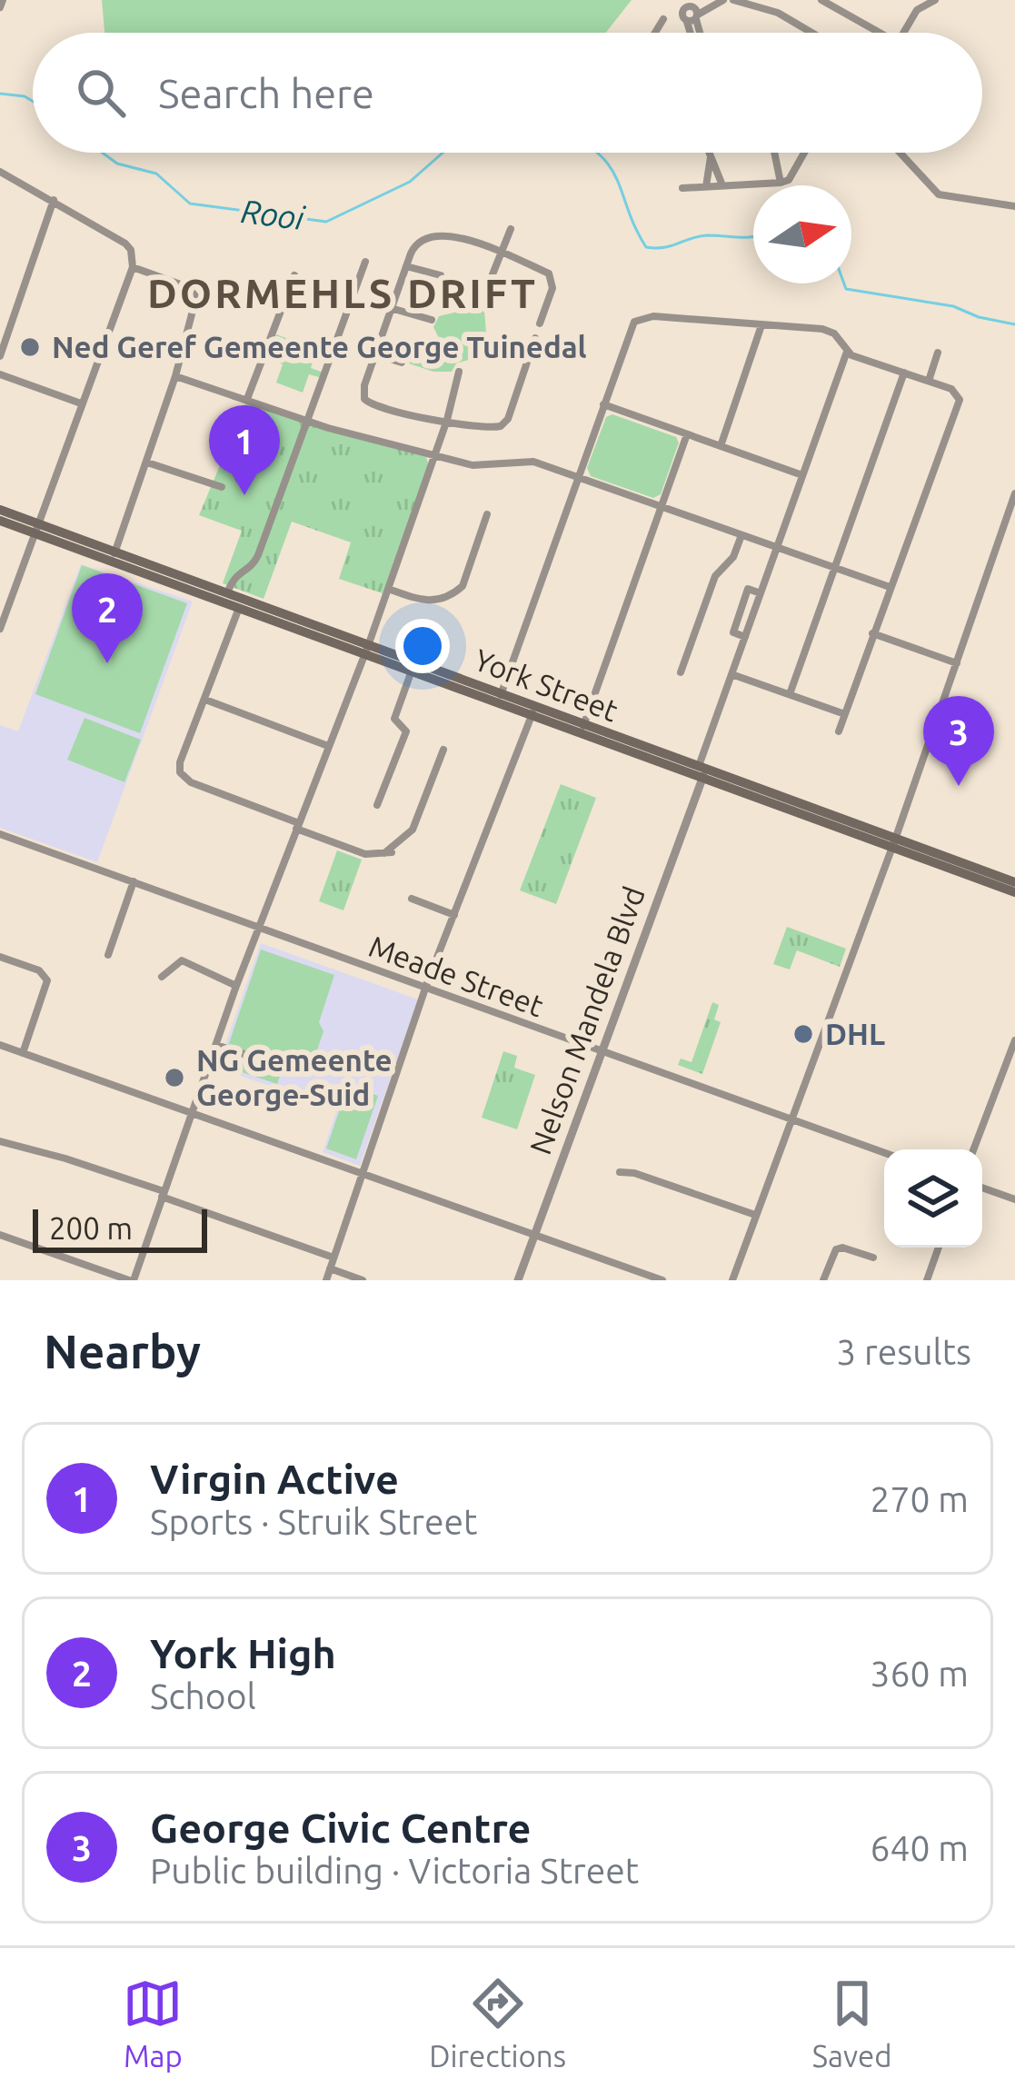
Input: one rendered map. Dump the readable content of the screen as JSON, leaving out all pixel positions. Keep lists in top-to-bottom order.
{
  "streets": {
    "main road": ["York Street"],
    "street": ["Meade Street", "Nelson Mandela Blvd"]
  },
  "crossings": [
    ["York Street", "Nelson Mandela Blvd"],
    ["Meade Street", "Nelson Mandela Blvd"]
  ],
  "districts": ["DORMEHLS DRIFT"],
  "water": ["Rooi"],
  "places": ["Ned Geref Gemeente George Tuinedal", "DHL", "NG Gemeente George-Suid"],
  "scale_bar": "200 m",
  "north": "right",
  "page": {
    "search": "Search here",
    "pins": ["1", "2", "3"],
    "scale": "200 m",
    "heading": ["Nearby", "3 results"],
    "list": [
      {
        "mark": "1",
        "name": "Virgin Active",
        "note": "Sports · Struik Street",
        "value": "270 m"
      },
      {
        "mark": "2",
        "name": "York High",
        "note": "School",
        "value": "360 m"
      },
      {
        "mark": "3",
        "name": "George Civic Centre",
        "note": "Public building · Victoria Street",
        "value": "640 m"
      }
    ],
    "nav": ["Map", "Directions", "Saved"]
  }
}
